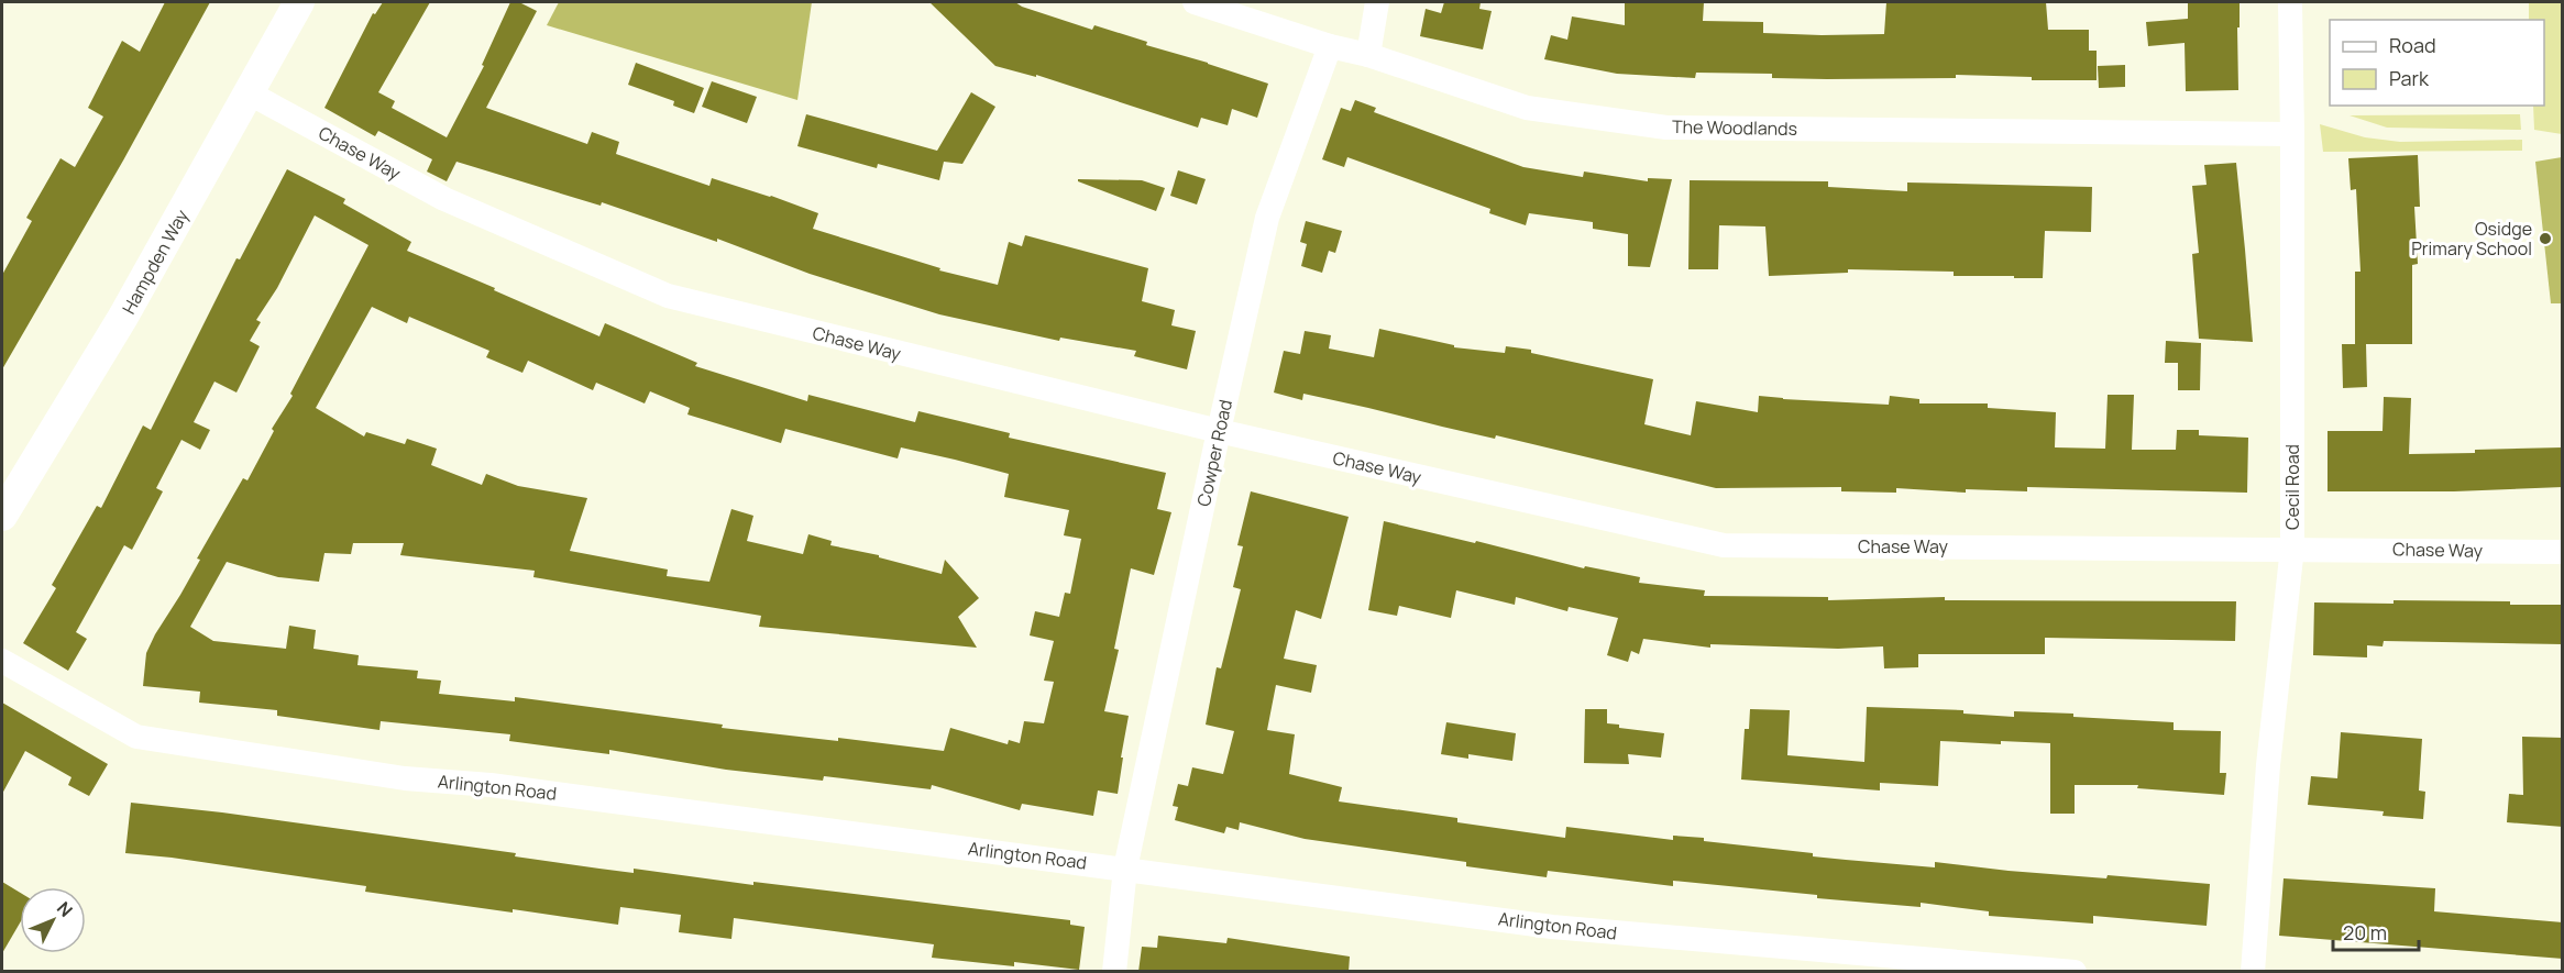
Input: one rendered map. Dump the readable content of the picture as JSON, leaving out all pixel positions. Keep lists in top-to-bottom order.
{
  "streets": {
    "street": [
      "The Woodlands",
      "Chase Way",
      "Hampden Way",
      "Cowper Road",
      "Cecil Road",
      "Arlington Road"
    ]
  },
  "crossings": [
    ["The Woodlands", "Cowper Road"],
    ["The Woodlands", "Cecil Road"],
    ["Chase Way", "Hampden Way"],
    ["Chase Way", "Cowper Road"],
    ["Chase Way", "Cecil Road"],
    ["Cowper Road", "Arlington Road"]
  ],
  "places": ["Osidge Primary School"],
  "legend": ["Road", "Park"],
  "scale_bar": "20 m",
  "north": "top right"
}
